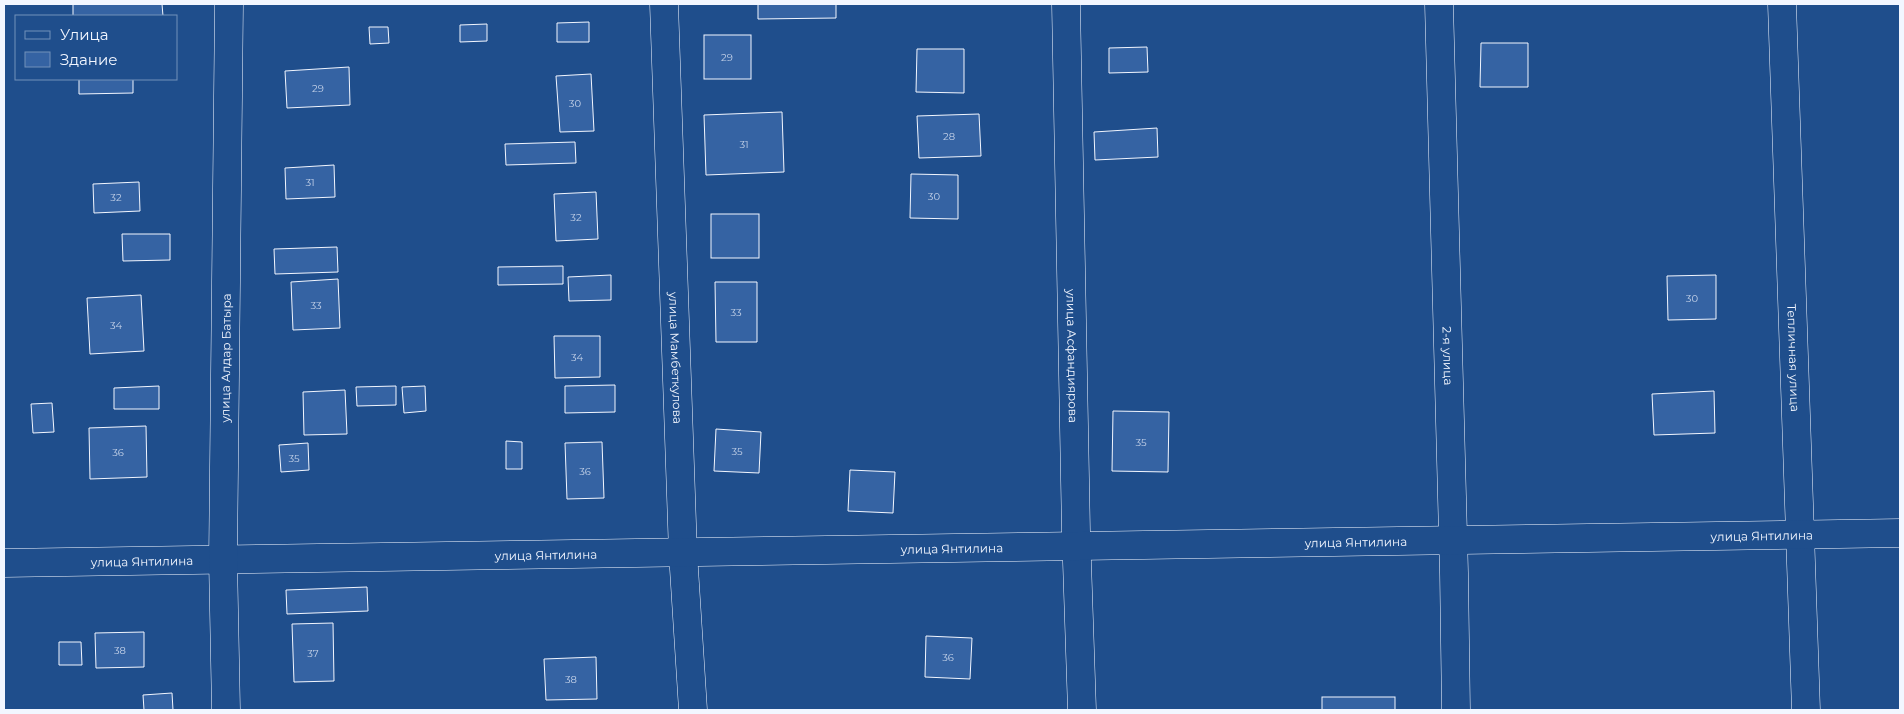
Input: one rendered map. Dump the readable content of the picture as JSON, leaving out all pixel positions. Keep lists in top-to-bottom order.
{
  "streets": {
    "street": [
      "улица Алдар Батыра",
      "улица Мамбеткулова",
      "улица Асфандиярова",
      "2-я улица",
      "Тепличная улица",
      "улица Янтилина"
    ]
  },
  "crossings": [
    ["улица Алдар Батыра", "улица Янтилина"],
    ["улица Мамбеткулова", "улица Янтилина"],
    ["улица Асфандиярова", "улица Янтилина"],
    ["2-я улица", "улица Янтилина"],
    ["Тепличная улица", "улица Янтилина"]
  ],
  "house_numbers": [
    "29",
    "29",
    "30",
    "28",
    "31",
    "31",
    "30",
    "32",
    "32",
    "30",
    "33",
    "33",
    "34",
    "34",
    "35",
    "35",
    "36",
    "35",
    "36",
    "38",
    "37",
    "36",
    "38"
  ],
  "legend": ["Улица", "Здание"]
}
